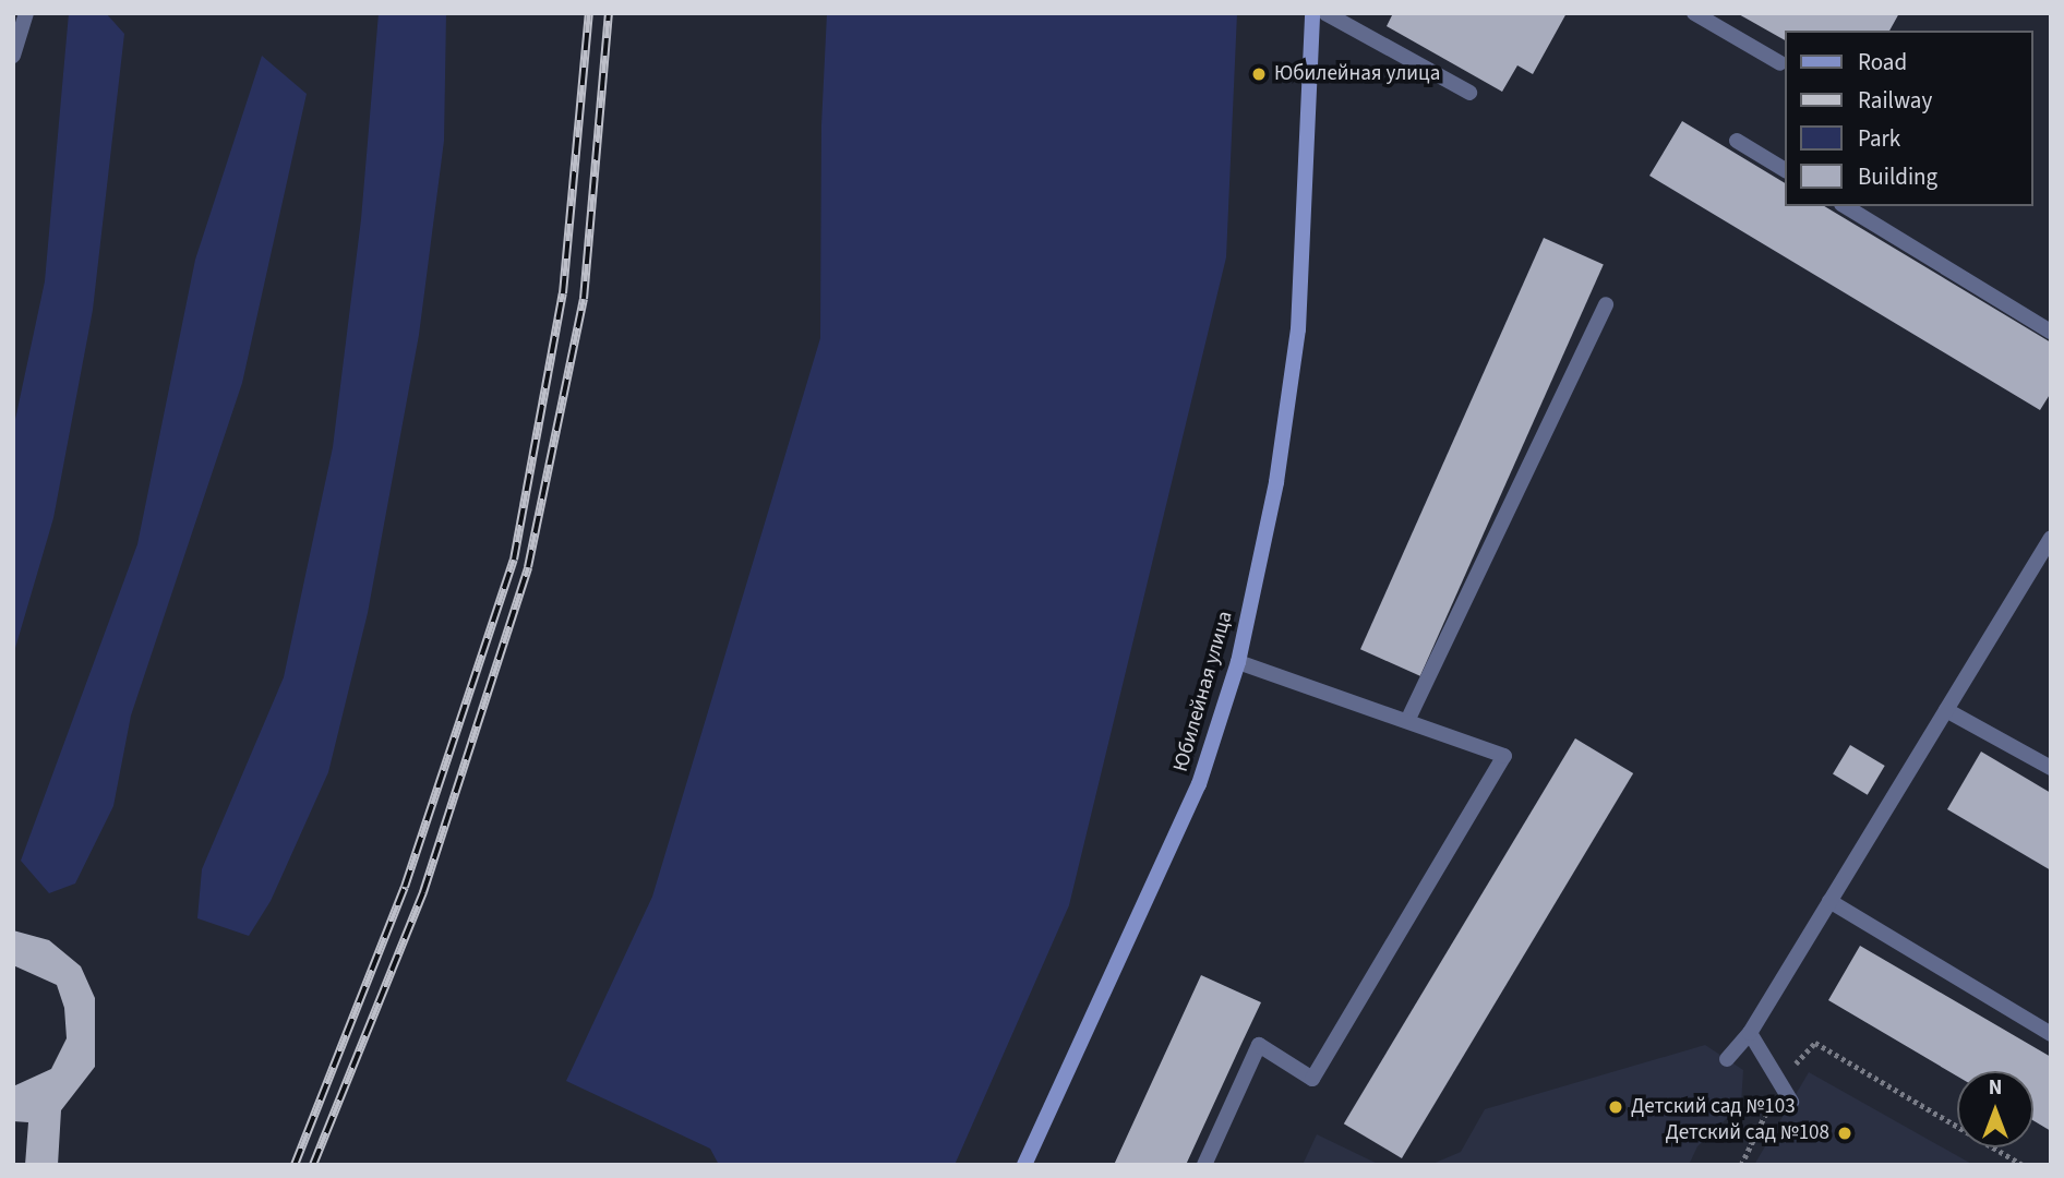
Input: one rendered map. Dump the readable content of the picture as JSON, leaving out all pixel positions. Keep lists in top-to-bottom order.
{
  "streets": {
    "street": ["Юбилейная улица"]
  },
  "places": ["Юбилейная улица", "Детский сад №103", "Детский сад №108"],
  "legend": [
    "Road",
    "Railway",
    "Park",
    "Building"
  ],
  "north": "top"
}
